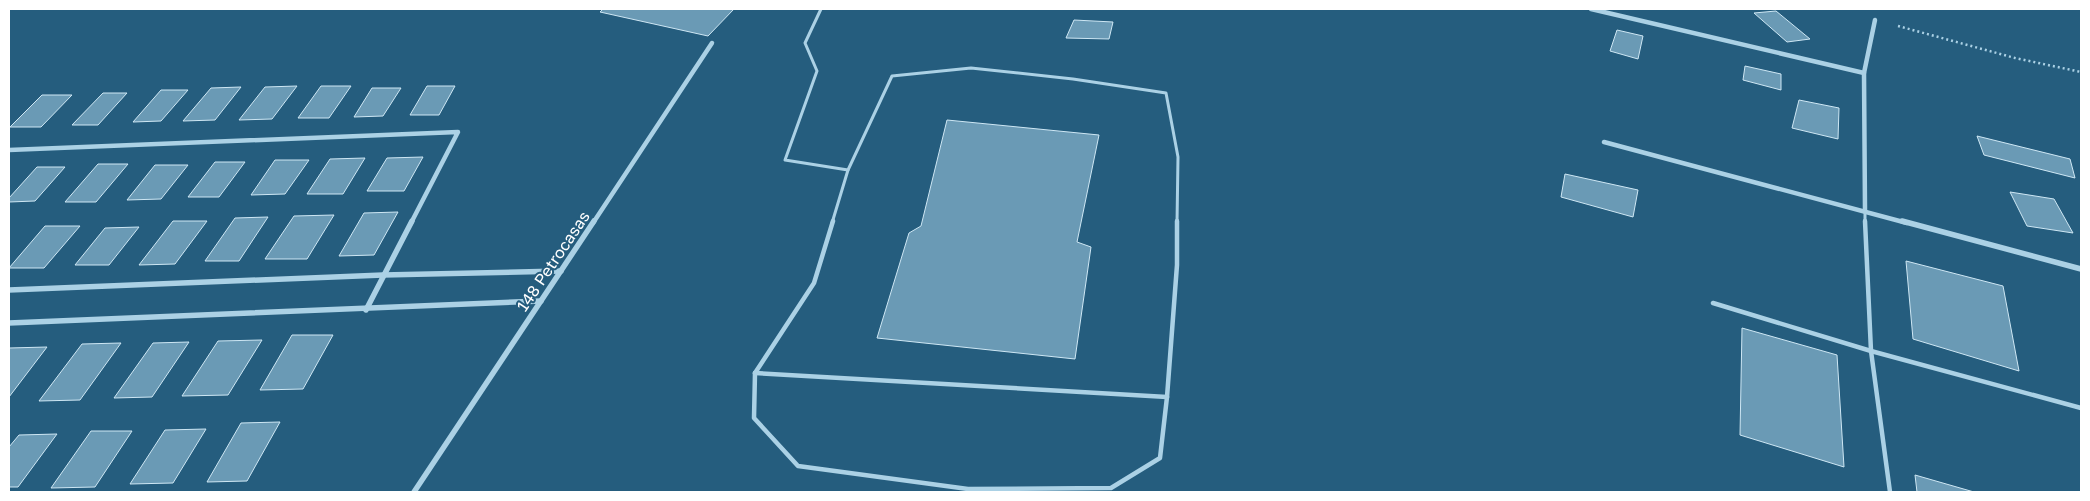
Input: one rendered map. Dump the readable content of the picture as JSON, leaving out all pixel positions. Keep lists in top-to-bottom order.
{
  "streets": {
    "street": ["148 Petrocasas"]
  }
}
